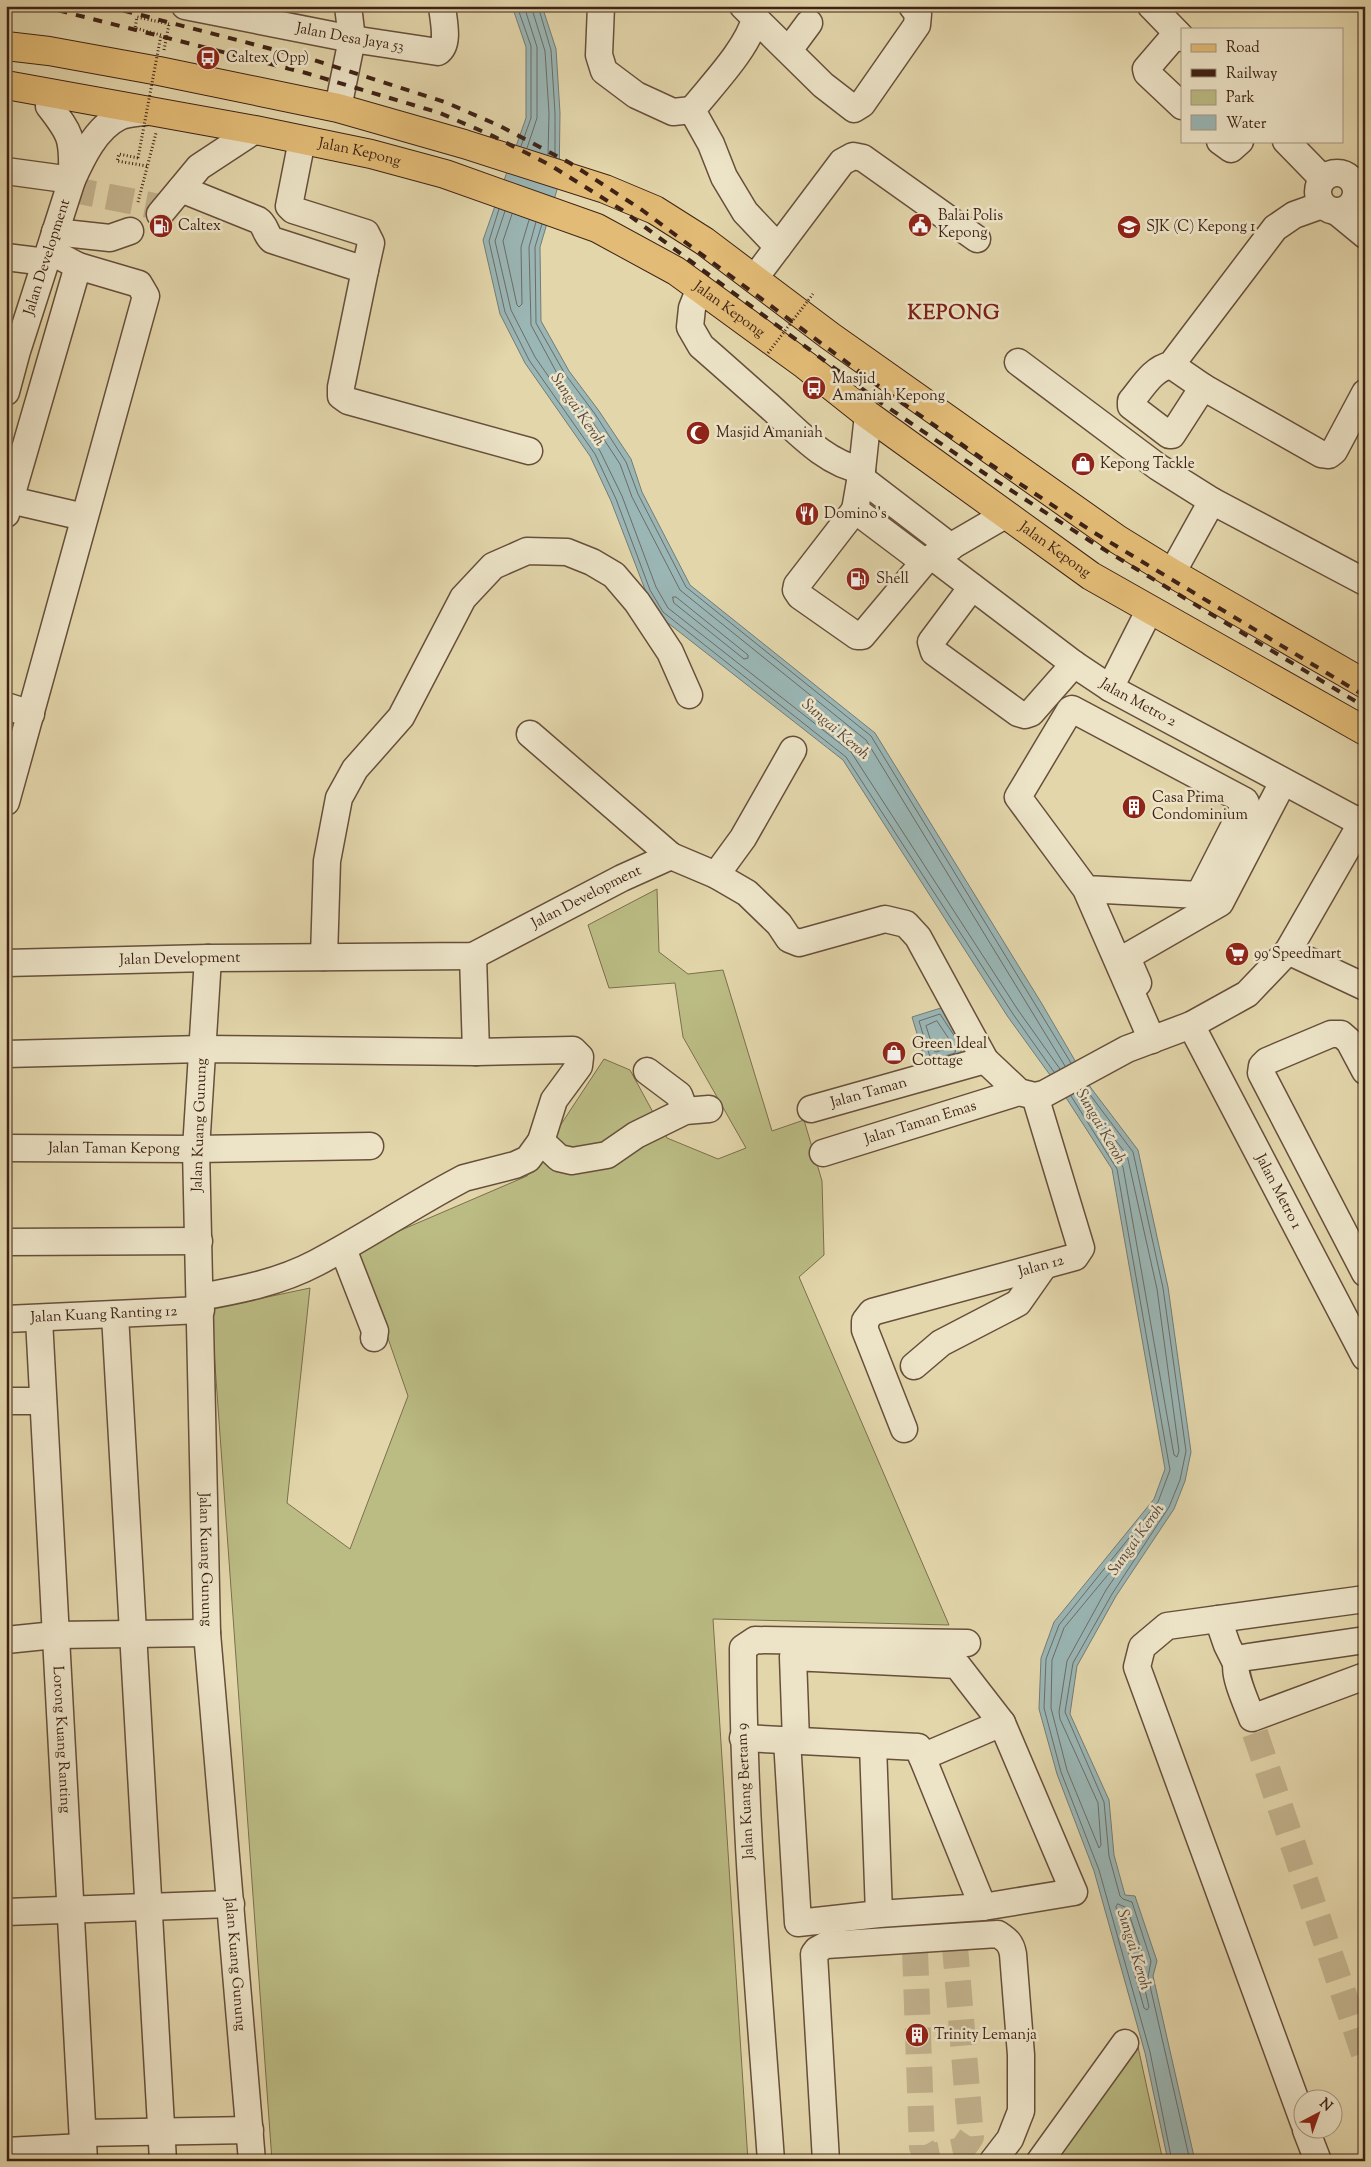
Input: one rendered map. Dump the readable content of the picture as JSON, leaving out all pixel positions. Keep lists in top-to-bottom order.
{
  "streets": {
    "main road": ["Jalan Kepong"],
    "street": [
      "Jalan Desa Jaya 53",
      "Jalan Development",
      "Jalan Metro 2",
      "Jalan Taman",
      "Jalan Taman Emas",
      "Jalan Kuang Gunung",
      "Jalan Taman Kepong",
      "Jalan Metro 1",
      "Jalan 12",
      "Jalan Kuang Ranting 12",
      "Lorong Kuang Ranting",
      "Jalan Kuang Bertam 9"
    ]
  },
  "crossings": [
    ["Jalan Kepong", "Jalan Development"],
    ["Jalan Development", "Jalan Kuang Gunung"],
    ["Jalan Metro 2", "Jalan Taman Emas"],
    ["Jalan Metro 2", "Jalan Metro 1"],
    ["Jalan Taman Emas", "Jalan 12"],
    ["Jalan Kuang Gunung", "Jalan Taman Kepong"],
    ["Jalan Kuang Gunung", "Jalan Kuang Ranting 12"],
    ["Jalan Kuang Ranting 12", "Lorong Kuang Ranting"]
  ],
  "districts": ["KEPONG"],
  "water": ["Sungai Keroh"],
  "places": {
    "bus stop": ["Caltex (Opp)", "Masjid Amaniah Kepong"],
    "public building": ["Balai Polis Kepong"],
    "fuel station": ["Caltex", "Shell"],
    "school or university": ["SJK (C) Kepong 1"],
    "mosque": ["Masjid Amaniah"],
    "shop": ["Kepong Tackle", "Green Ideal Cottage"],
    "restaurant": ["Domino's"],
    "building": ["Casa Prima Condominium", "Trinity Lemanja"],
    "supermarket": ["99 Speedmart"]
  },
  "legend": [
    "Road",
    "Railway",
    "Park",
    "Water"
  ],
  "north": "top right"
}
